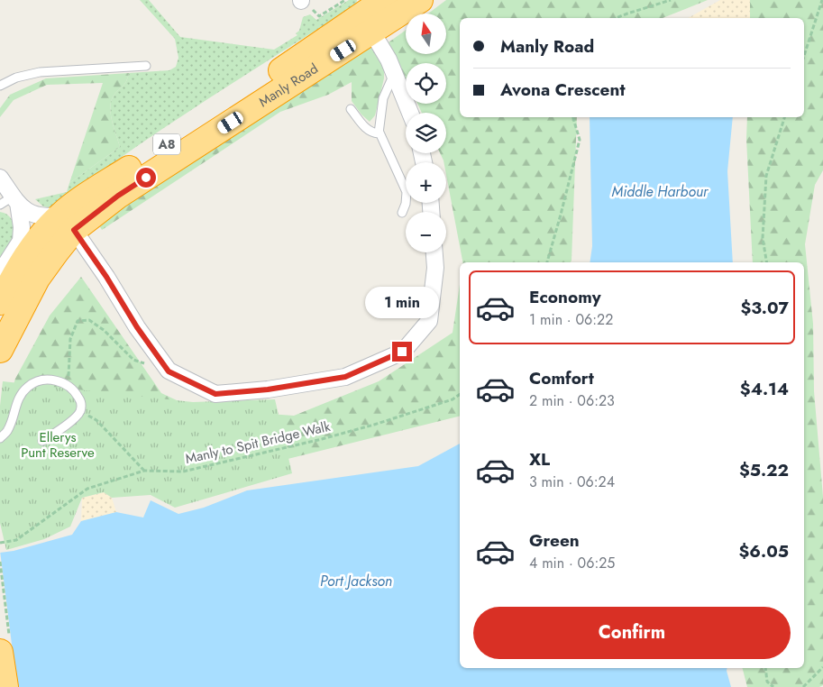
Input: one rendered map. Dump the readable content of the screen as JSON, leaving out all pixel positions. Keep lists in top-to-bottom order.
{
  "streets": {
    "highway": ["Manly Road", "A8"],
    "path": ["Manly to Spit Bridge Walk"]
  },
  "water": ["Middle Harbour", "Port Jackson"],
  "parks": ["Ellerys Punt Reserve"],
  "north": "top",
  "page": {
    "map_buttons": ["+", "−"],
    "banner": ["Manly Road", "Avona Crescent"],
    "list": [
      {
        "name": "Economy",
        "note": "1 min · 06:22",
        "value": "$3.07"
      },
      {
        "name": "Comfort",
        "note": "2 min · 06:23",
        "value": "$4.14"
      },
      {
        "name": "XL",
        "note": "3 min · 06:24",
        "value": "$5.22"
      },
      {
        "name": "Green",
        "note": "4 min · 06:25",
        "value": "$6.05"
      }
    ],
    "bubble": "1 min",
    "buttons": "Confirm"
  }
}
